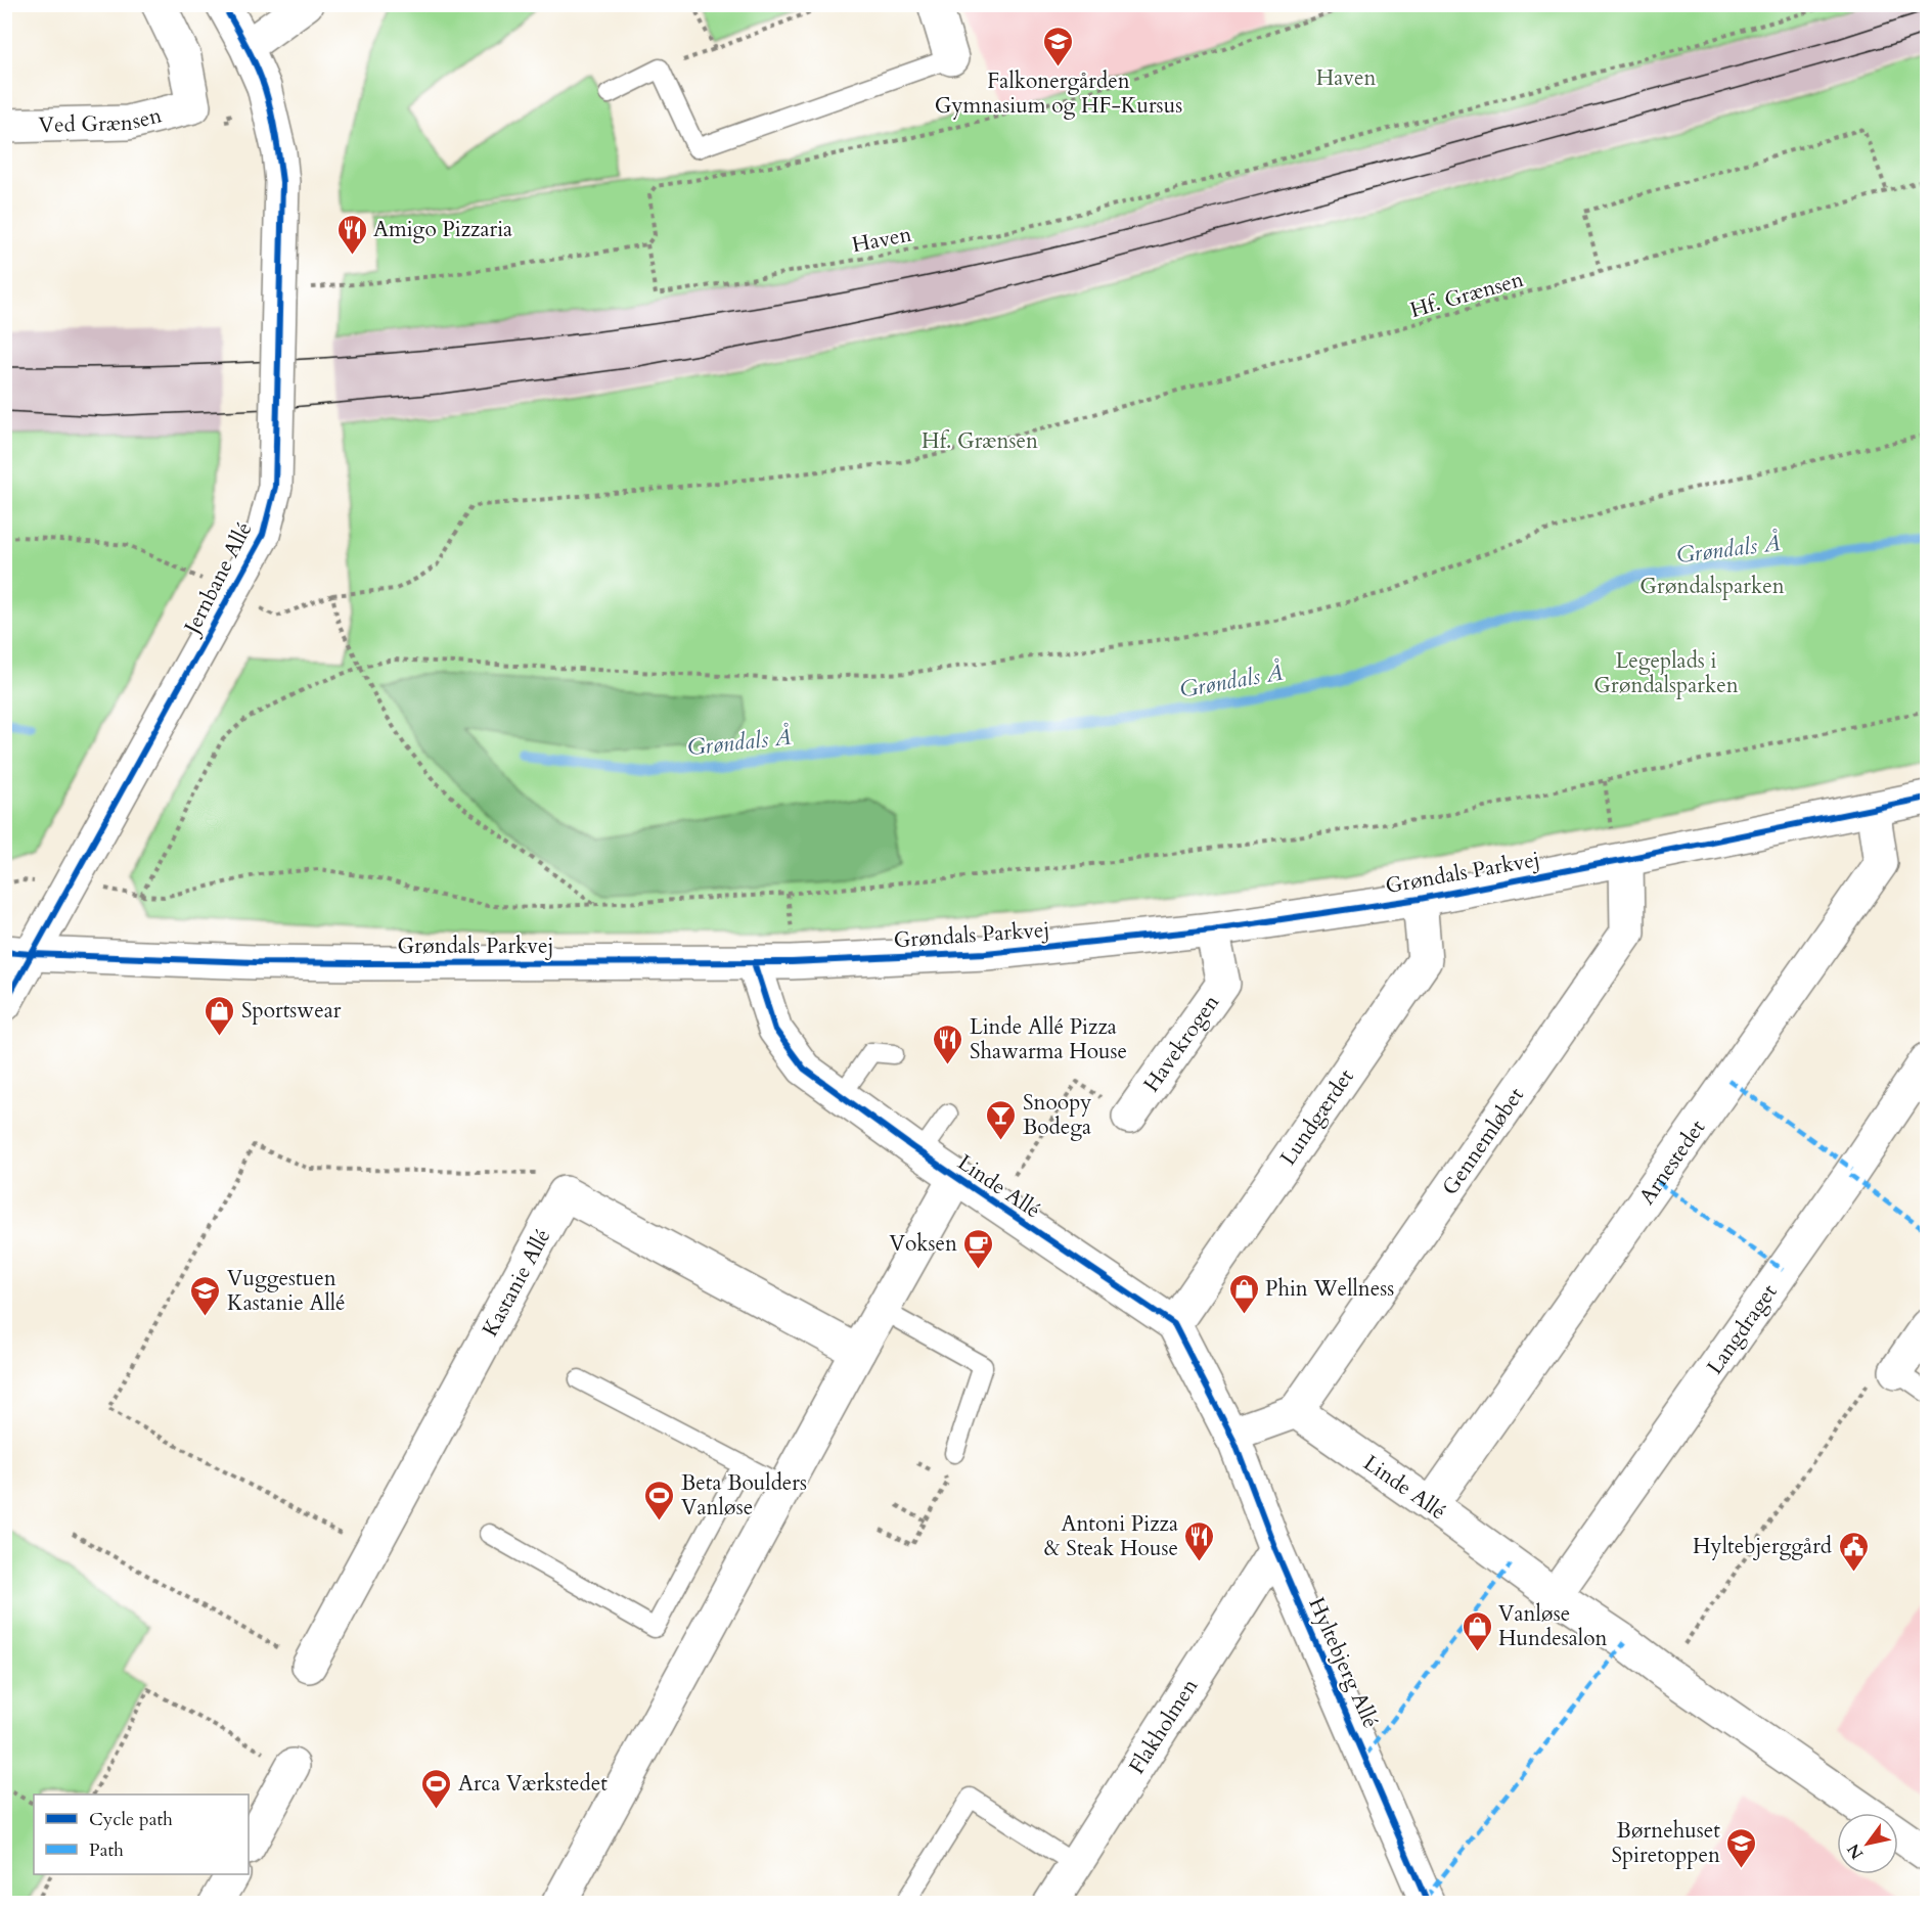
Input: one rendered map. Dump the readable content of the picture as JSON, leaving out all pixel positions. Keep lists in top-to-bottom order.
{
  "streets": {
    "street": [
      "Ved Grænsen",
      "Jernbane Allé",
      "Grøndals Parkvej",
      "Havekrogen",
      "Lundgærdet",
      "Gennemløbet",
      "Arnestedet",
      "Linde Allé",
      "Kastanie Allé",
      "Langdraget",
      "Hyltebjerg Allé",
      "Flakholmen"
    ],
    "path": ["Haven", "Hf. Grænsen"]
  },
  "crossings": [
    ["Jernbane Allé", "Grøndals Parkvej"],
    ["Grøndals Parkvej", "Havekrogen"],
    ["Grøndals Parkvej", "Lundgærdet"],
    ["Grøndals Parkvej", "Gennemløbet"],
    ["Grøndals Parkvej", "Arnestedet"],
    ["Grøndals Parkvej", "Linde Allé"],
    ["Lundgærdet", "Linde Allé"],
    ["Gennemløbet", "Linde Allé"],
    ["Arnestedet", "Linde Allé"],
    ["Linde Allé", "Langdraget"],
    ["Linde Allé", "Hyltebjerg Allé"],
    ["Hyltebjerg Allé", "Flakholmen"]
  ],
  "water": ["Grøndals Å"],
  "parks": [
    "Haven",
    "Hf. Grænsen",
    "Grøndalsparken",
    "Legeplads i Grøndalsparken"
  ],
  "places": {
    "school or university": ["Falkonergården Gymnasium og HF-Kursus", "Vuggestuen Kastanie Allé", "Børnehuset Spiretoppen"],
    "restaurant": ["Amigo Pizzaria", "Linde Allé Pizza Shawarma House", "Antoni Pizza & Steak House"],
    "shop": ["Sportswear", "Phin Wellness", "Vanløse Hundesalon"],
    "bar": ["Snoopy Bodega"],
    "cafe": ["Voksen"],
    "sports": ["Beta Boulders Vanløse", "Arca Værkstedet"],
    "public building": ["Hyltebjerggård"]
  },
  "legend": ["Cycle path", "Path"],
  "north": "bottom left"
}
